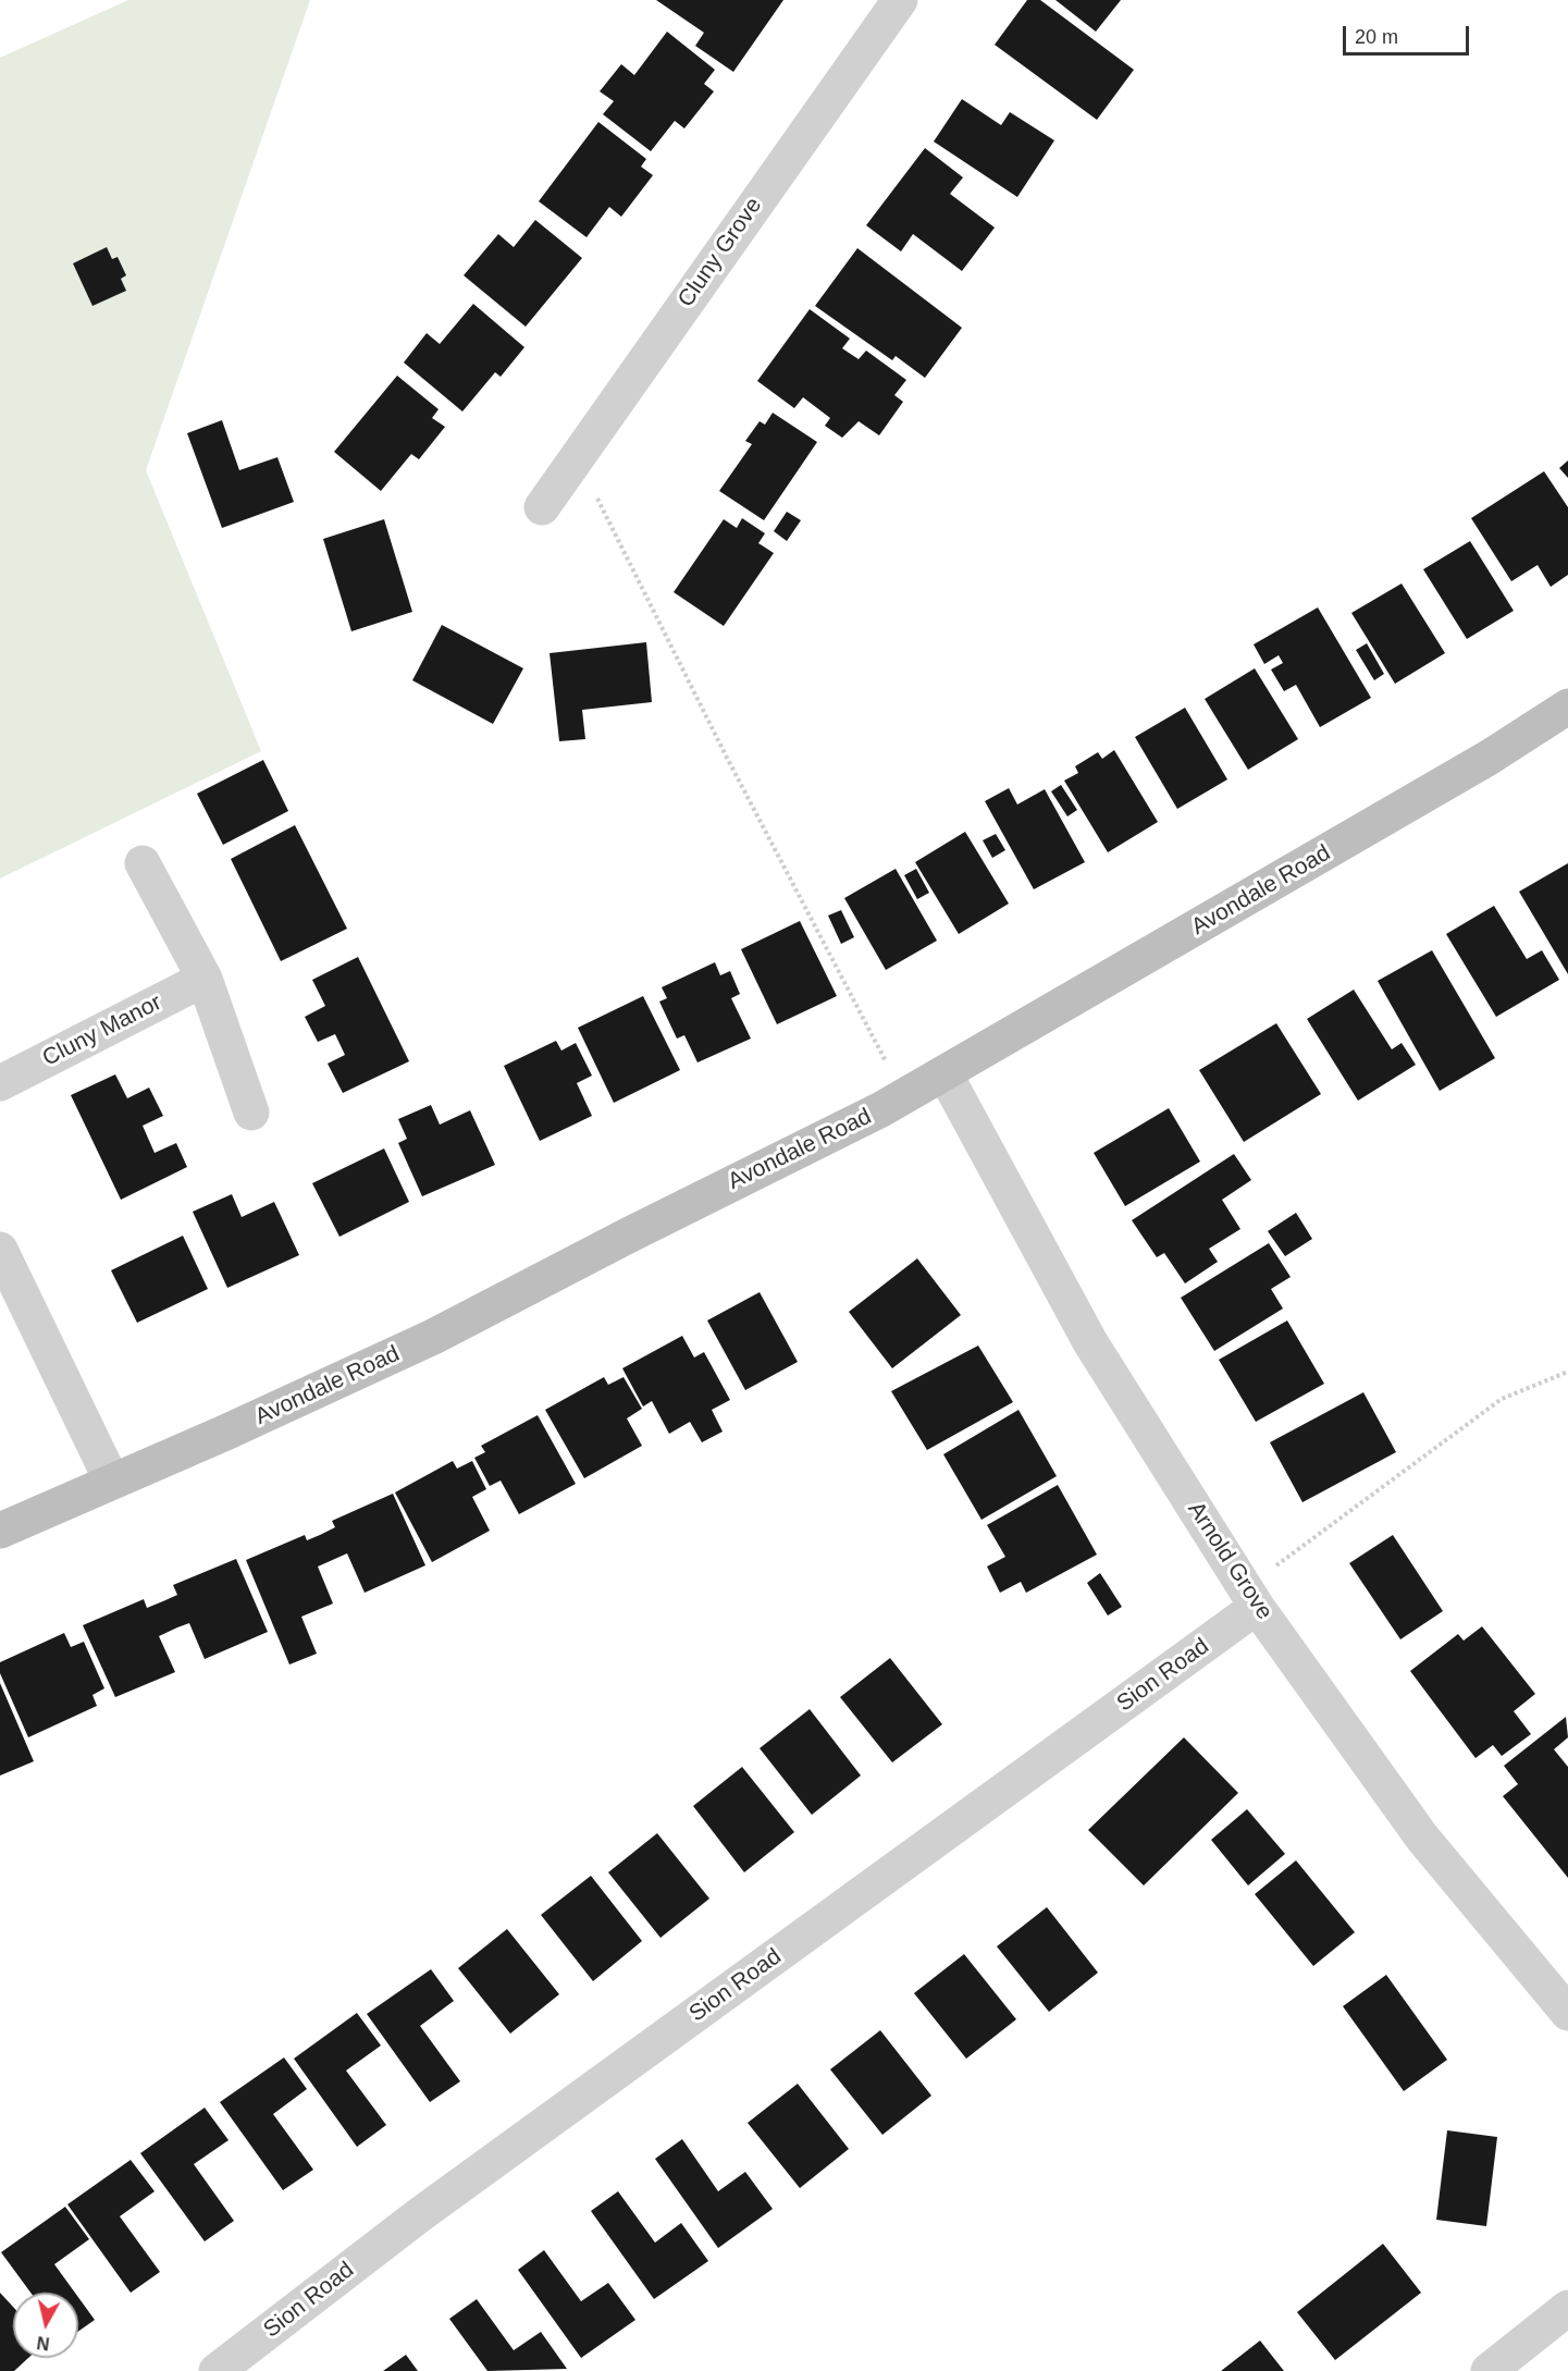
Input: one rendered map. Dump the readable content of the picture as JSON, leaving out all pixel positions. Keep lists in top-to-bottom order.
{
  "streets": {
    "street": [
      "Cluny Grove",
      "Avondale Road",
      "Cluny Manor",
      "Arnold Grove",
      "Sion Road"
    ]
  },
  "crossings": [
    ["Avondale Road", "Arnold Grove"],
    ["Arnold Grove", "Sion Road"]
  ],
  "scale_bar": "20 m",
  "north": "bottom"
}
